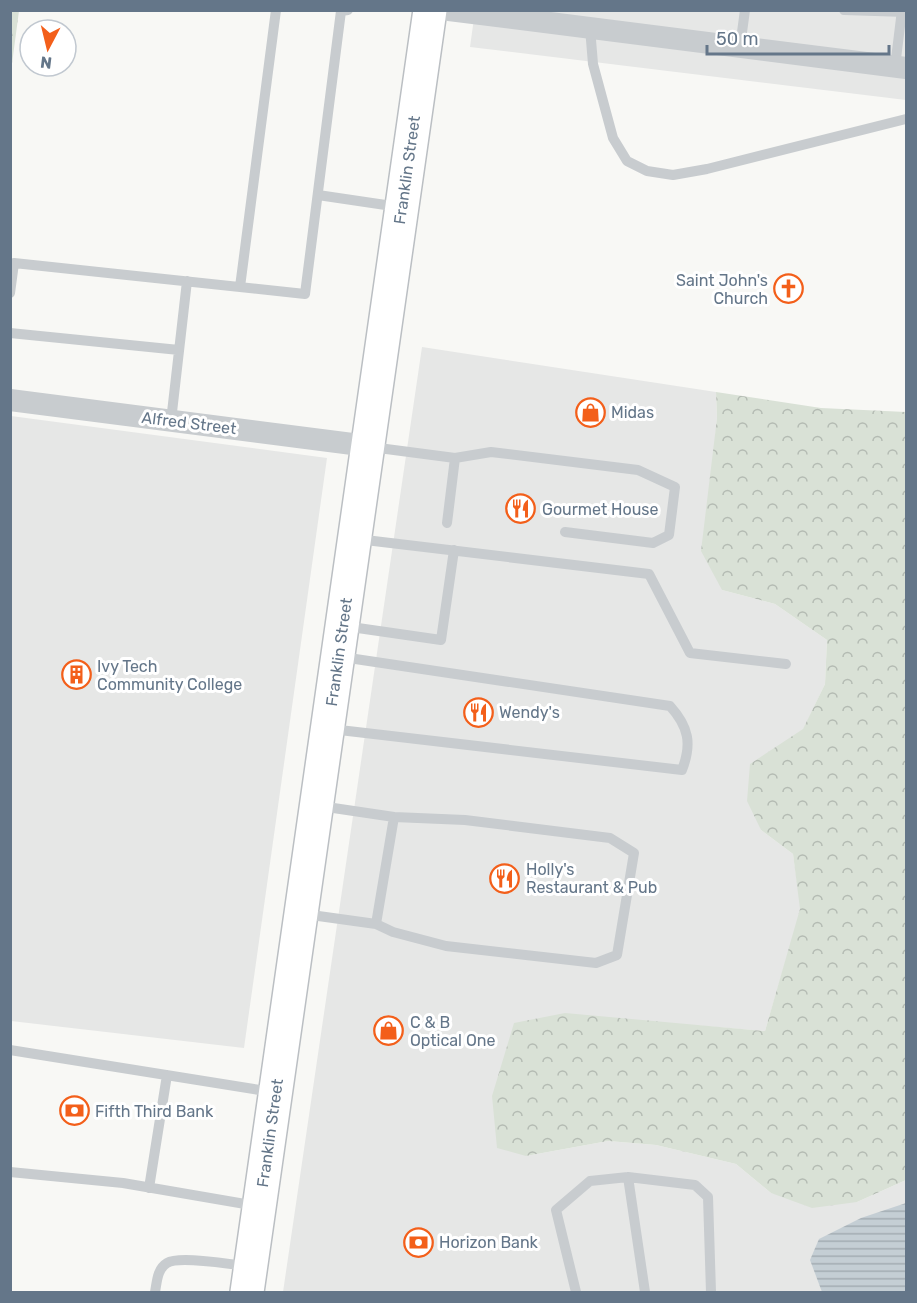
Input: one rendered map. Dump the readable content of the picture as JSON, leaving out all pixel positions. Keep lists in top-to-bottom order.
{
  "streets": {
    "main road": ["Franklin Street"],
    "street": ["Alfred Street"]
  },
  "crossings": [
    ["Franklin Street", "Alfred Street"]
  ],
  "places": {
    "church": ["Saint John's Church"],
    "shop": ["Midas", "C & B Optical One"],
    "restaurant": ["Gourmet House", "Wendy's", "Holly's Restaurant & Pub"],
    "building": ["Ivy Tech Community College"],
    "bank": ["Fifth Third Bank", "Horizon Bank"]
  },
  "scale_bar": "50 m",
  "north": "bottom"
}
